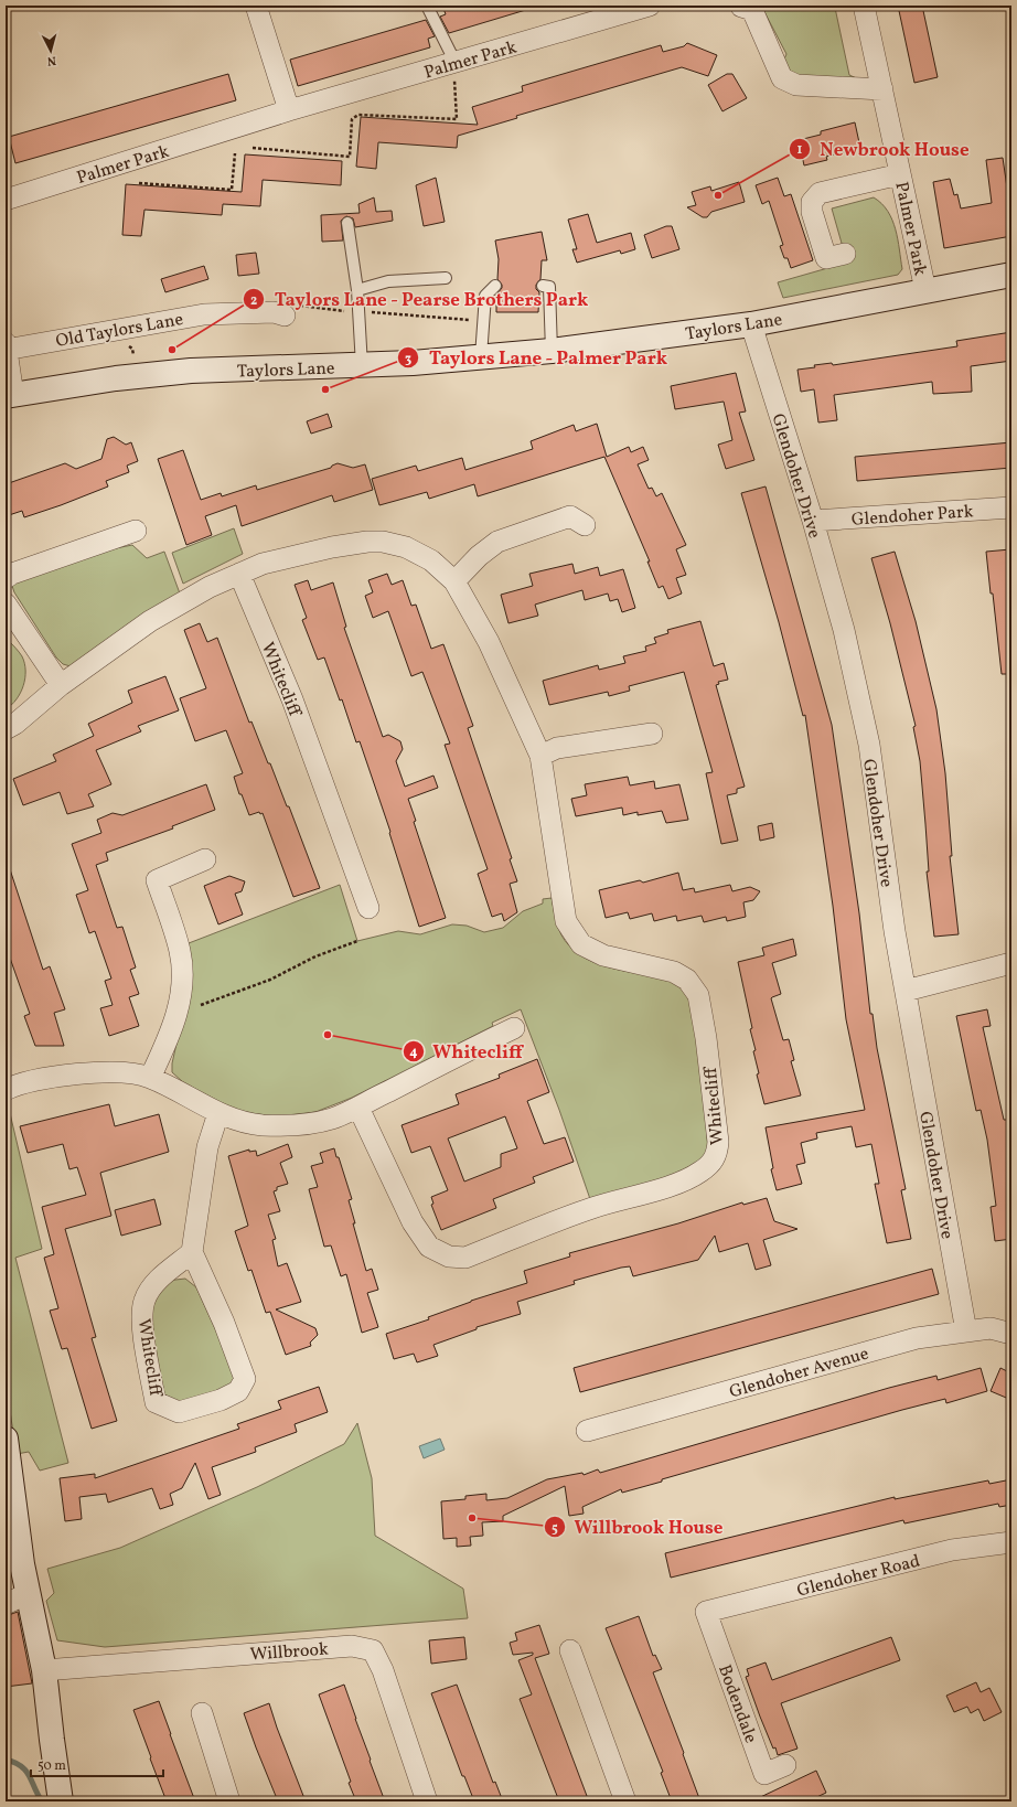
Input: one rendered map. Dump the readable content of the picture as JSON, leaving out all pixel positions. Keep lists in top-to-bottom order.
{
  "streets": {
    "main road": ["Taylors Lane"],
    "street": [
      "Palmer Park",
      "Old Taylors Lane",
      "Glendoher Drive",
      "Glendoher Park",
      "Whitecliff",
      "Glendoher Avenue",
      "Glendoher Road",
      "Willbrook",
      "Bodendale"
    ]
  },
  "crossings": [
    ["Palmer Park", "Taylors Lane"],
    ["Taylors Lane", "Glendoher Drive"],
    ["Glendoher Drive", "Glendoher Park"],
    ["Glendoher Drive", "Glendoher Avenue"],
    ["Glendoher Road", "Bodendale"]
  ],
  "places": [
    "Newbrook House",
    "Taylors Lane - Pearse Brothers Park",
    "Taylors Lane - Palmer Park",
    "Whitecliff",
    "Willbrook House"
  ],
  "scale_bar": "50 m",
  "north": "bottom"
}
